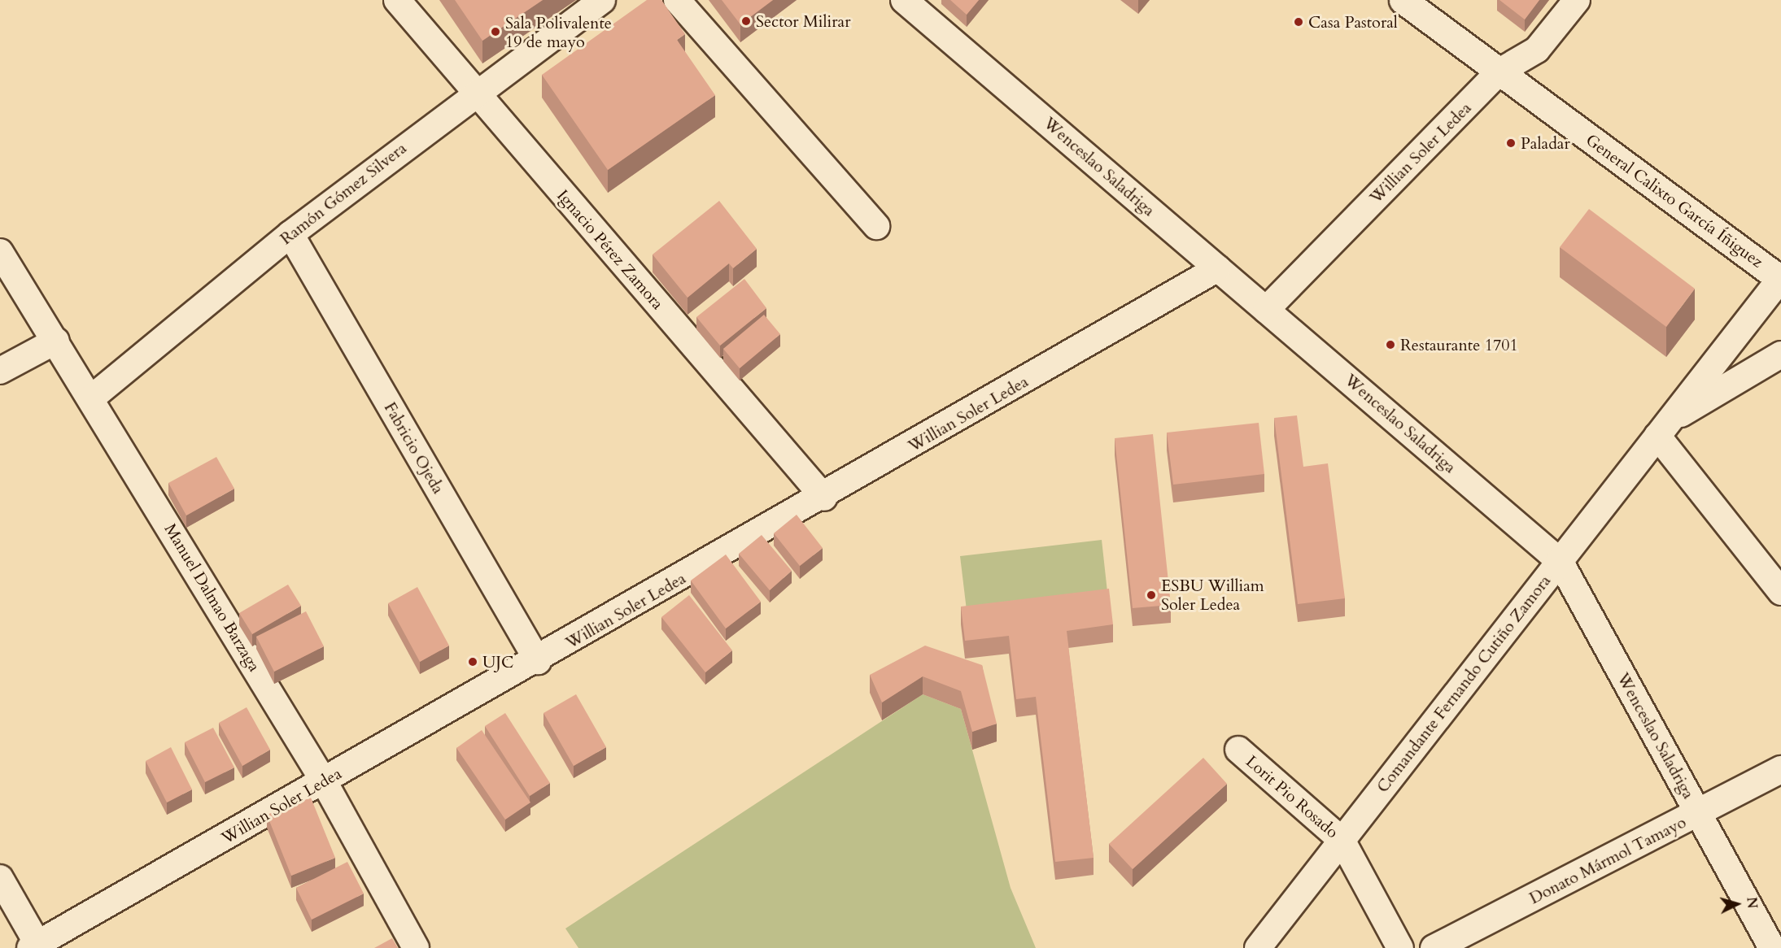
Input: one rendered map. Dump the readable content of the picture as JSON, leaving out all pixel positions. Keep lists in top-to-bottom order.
{
  "streets": {
    "main road": ["General Calixto García Íñiguez", "Donato Mármol Tamayo"],
    "street": [
      "Willian Soler Ledea",
      "Wenceslao Saladriga",
      "Ramón Gómez Silvera",
      "Ignacio Pérez Zamora",
      "Fabricio Ojeda",
      "Manuel Dalmao Barzaga",
      "Comandante Fernando Cutiño Zamora",
      "Lorit Pio Rosado"
    ]
  },
  "crossings": [
    ["Willian Soler Ledea", "Wenceslao Saladriga"],
    ["Willian Soler Ledea", "General Calixto García Íñiguez"],
    ["Willian Soler Ledea", "Ignacio Pérez Zamora"],
    ["Willian Soler Ledea", "Fabricio Ojeda"],
    ["Willian Soler Ledea", "Manuel Dalmao Barzaga"],
    ["Wenceslao Saladriga", "Comandante Fernando Cutiño Zamora"],
    ["Wenceslao Saladriga", "Donato Mármol Tamayo"],
    ["Ramón Gómez Silvera", "Ignacio Pérez Zamora"],
    ["Ramón Gómez Silvera", "Fabricio Ojeda"],
    ["Ramón Gómez Silvera", "Manuel Dalmao Barzaga"],
    ["General Calixto García Íñiguez", "Comandante Fernando Cutiño Zamora"],
    ["Comandante Fernando Cutiño Zamora", "Lorit Pio Rosado"]
  ],
  "places": [
    "Sector Milirar",
    "Casa Pastoral",
    "Sala Polivalente 19 de mayo",
    "Paladar",
    "Restaurante 1701",
    "ESBU William Soler Ledea",
    "UJC"
  ],
  "north": "right"
}
